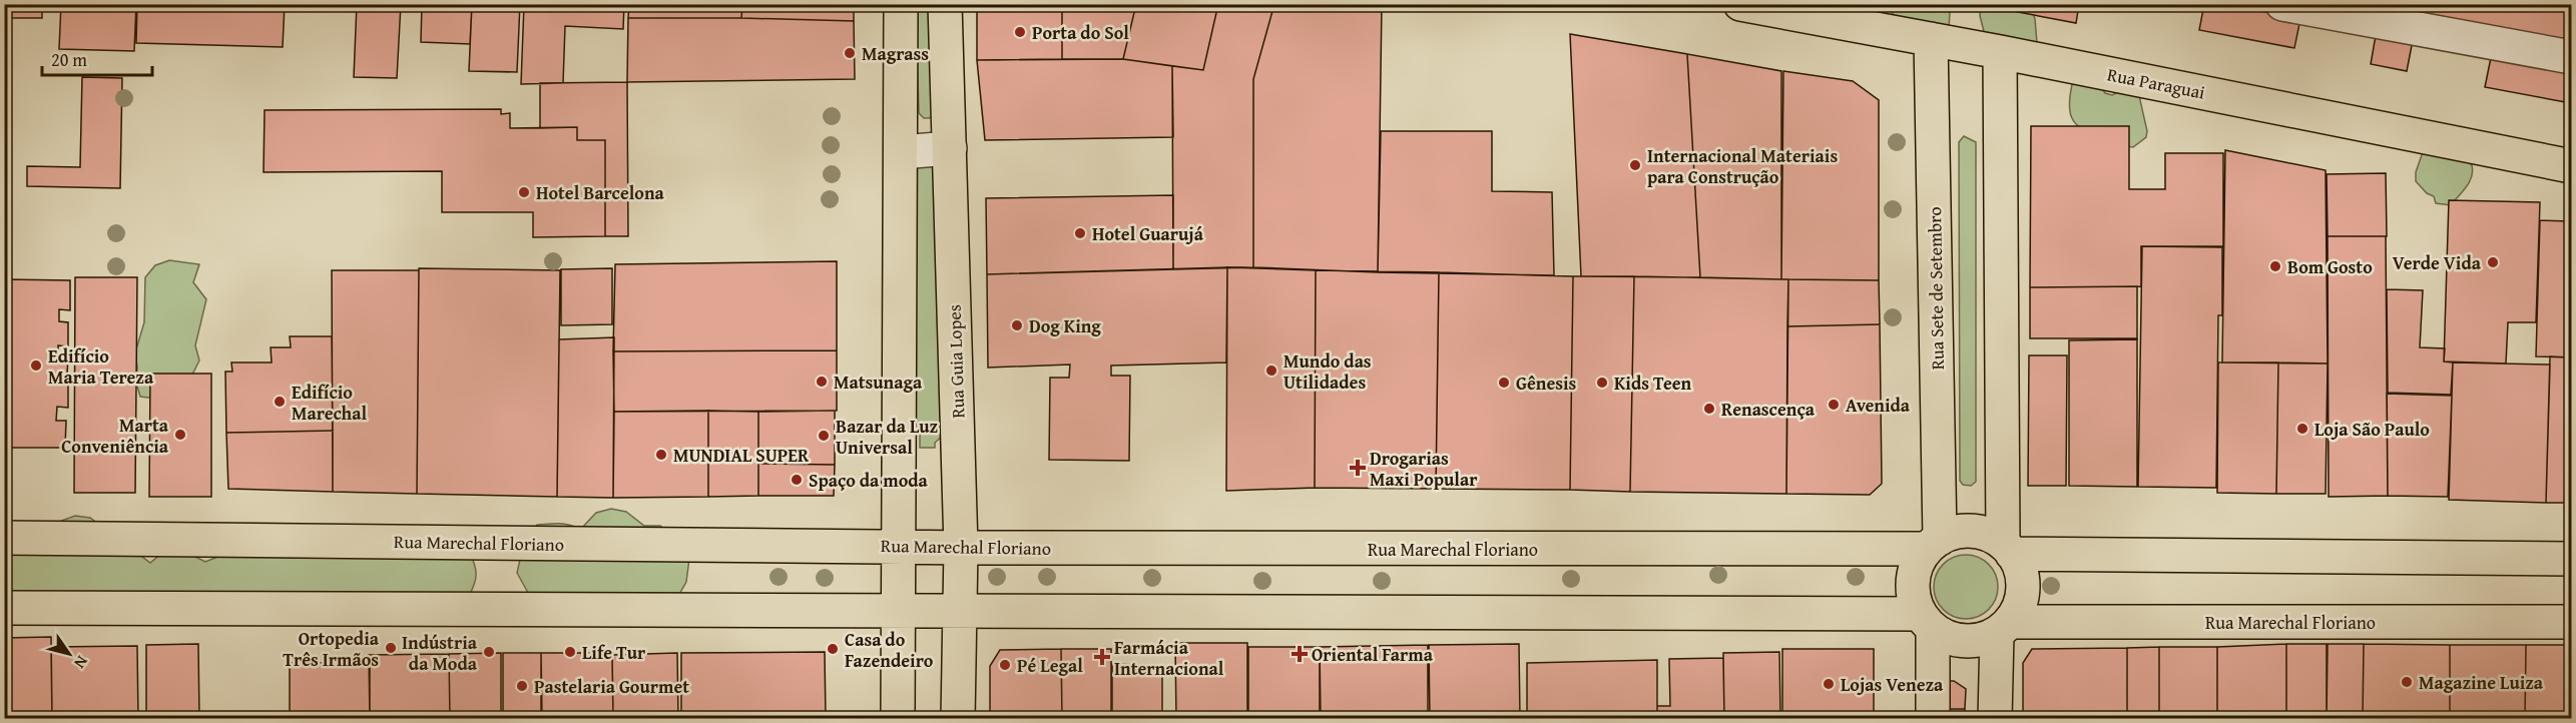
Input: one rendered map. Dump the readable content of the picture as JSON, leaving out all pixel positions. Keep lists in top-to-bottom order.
{
  "streets": {
    "main road": [
      "Rua Paraguai",
      "Rua Sete de Setembro",
      "Rua Guia Lopes",
      "Rua Marechal Floriano"
    ]
  },
  "crossings": [
    ["Rua Paraguai", "Rua Sete de Setembro"],
    ["Rua Sete de Setembro", "Rua Marechal Floriano"],
    ["Rua Guia Lopes", "Rua Marechal Floriano"]
  ],
  "places": {
    "other": [
      "Porta do Sol",
      "Magrass",
      "Internacional Materiais para Construção",
      "Hotel Barcelona",
      "Hotel Guarujá",
      "Verde Vida",
      "Bom Gosto",
      "Dog King",
      "Edifício Maria Tereza",
      "Mundo das Utilidades",
      "Matsunaga",
      "Gênesis",
      "Kids Teen",
      "Edifício Marechal",
      "Avenida",
      "Renascença",
      "Loja São Paulo",
      "Marta Conveniência",
      "Bazar da Luz Universal",
      "MUNDIAL SUPER",
      "Spaço da moda",
      "Ortopedia Três Irmãos",
      "Casa do Fazendeiro",
      "Indústria da Moda",
      "Life Tur",
      "Pé Legal",
      "Magazine Luiza",
      "Lojas Veneza",
      "Pastelaria Gourmet"
    ],
    "health": ["Drogarias Maxi Popular", "Oriental Farma", "Farmácia Internacional"]
  },
  "scale_bar": "20 m",
  "north": "bottom right"
}
